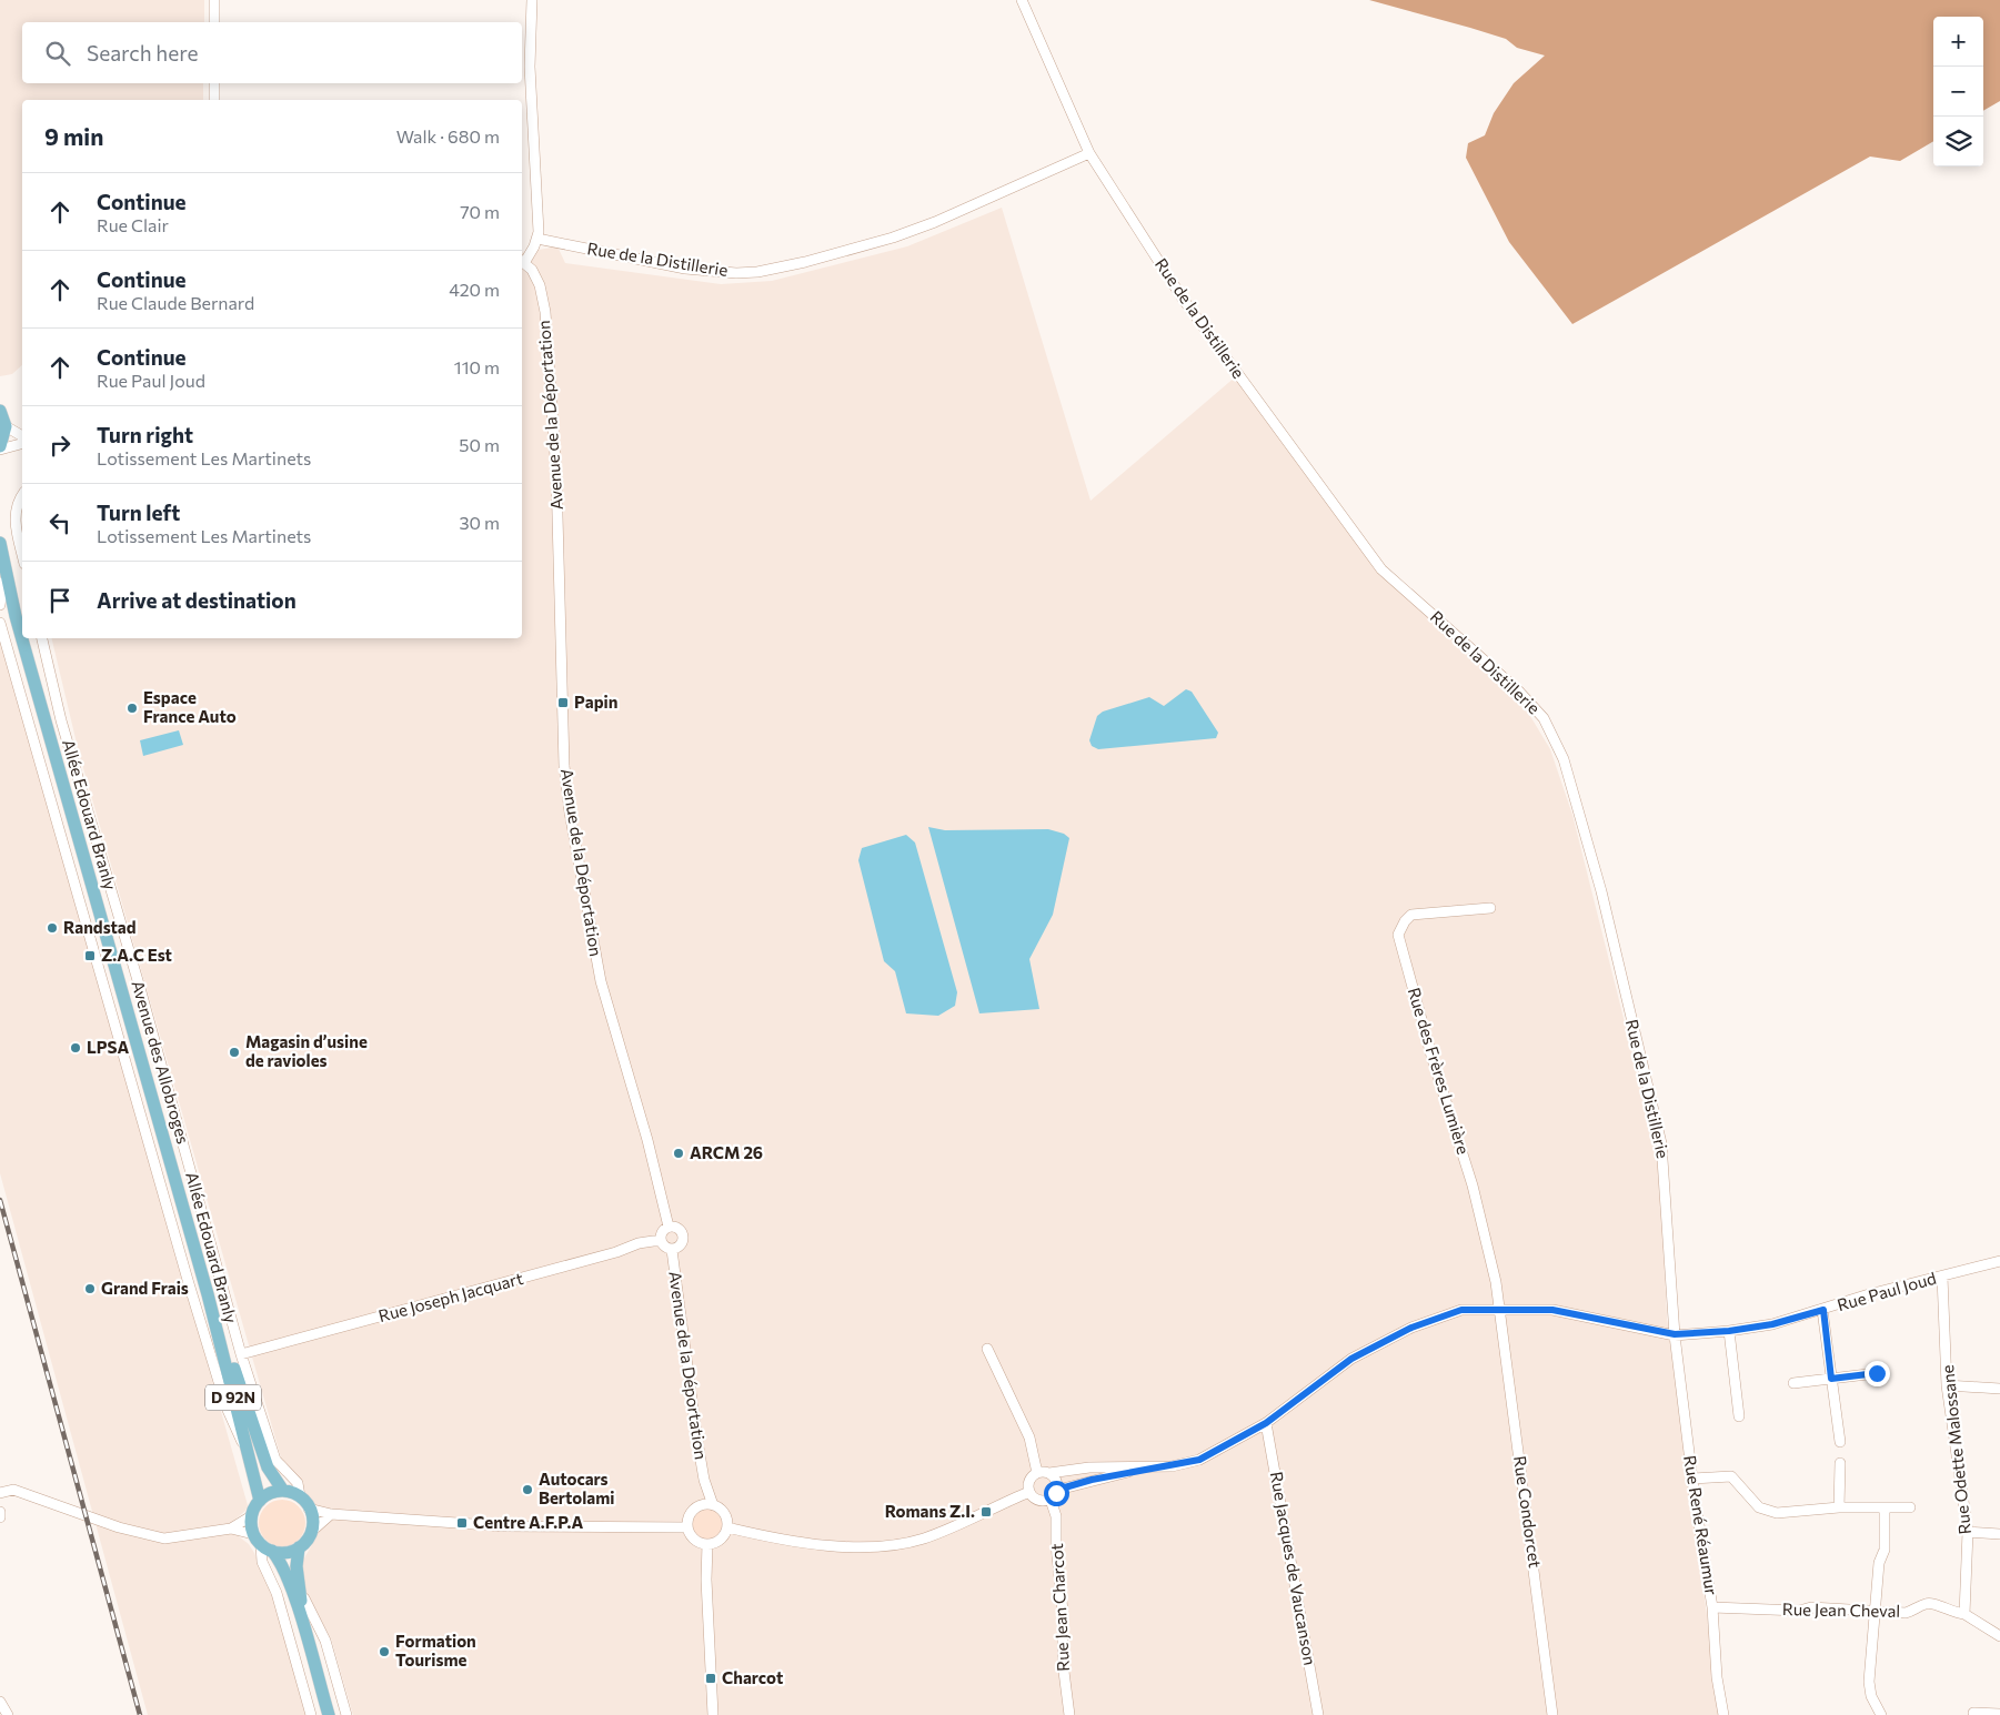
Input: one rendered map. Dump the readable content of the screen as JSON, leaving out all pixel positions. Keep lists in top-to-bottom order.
{
  "streets": {
    "main road": ["Avenue des Allobroges", "D 92N"],
    "street": [
      "Rue de la Distillerie",
      "Avenue de la Déportation",
      "Allée Edouard Branly",
      "Rue des Frères Lumière",
      "Rue Paul Joud",
      "Rue Joseph Jacquart",
      "Rue Odette Malossane",
      "Rue Condorcet",
      "Rue René Réaumur",
      "Rue Jacques de Vaucanson",
      "Rue Jean Charcot",
      "Rue Jean Cheval"
    ]
  },
  "crossings": [
    ["Rue de la Distillerie", "Rue Paul Joud"],
    ["Rue de la Distillerie", "Rue René Réaumur"],
    ["Avenue de la Déportation", "Rue Joseph Jacquart"],
    ["Allée Edouard Branly", "Avenue des Allobroges"],
    ["Allée Edouard Branly", "Rue Joseph Jacquart"],
    ["Rue des Frères Lumière", "Rue Paul Joud"],
    ["Rue des Frères Lumière", "Rue Condorcet"],
    ["Rue Paul Joud", "Rue Odette Malossane"],
    ["Rue Paul Joud", "Rue Condorcet"],
    ["Rue Paul Joud", "Rue René Réaumur"],
    ["Rue Paul Joud", "Rue Jacques de Vaucanson"],
    ["Rue Odette Malossane", "Rue Jean Cheval"],
    ["Rue René Réaumur", "Rue Jean Cheval"]
  ],
  "places": {
    "transit": [
      "Papin",
      "Z.A.C Est",
      "Romans Z.I.",
      "Centre A.F.P.A",
      "Charcot"
    ],
    "other": [
      "Espace France Auto",
      "Randstad",
      "LPSA",
      "Magasin d’usine de ravioles",
      "ARCM 26",
      "Grand Frais",
      "Autocars Bertolami",
      "Formation Tourisme"
    ]
  },
  "page": {
    "map_buttons": ["+", "−"],
    "search": "Search here",
    "heading": ["9 min", "Walk · 680 m"],
    "list": [
      ["Continue", "Rue Clair", "70 m"],
      ["Continue", "Rue Claude Bernard", "420 m"],
      ["Continue", "Rue Paul Joud", "110 m"],
      ["Turn right", "Lotissement Les Martinets", "50 m"],
      ["Turn left", "Lotissement Les Martinets", "30 m"],
      "Arrive at destination"
    ]
  }
}
